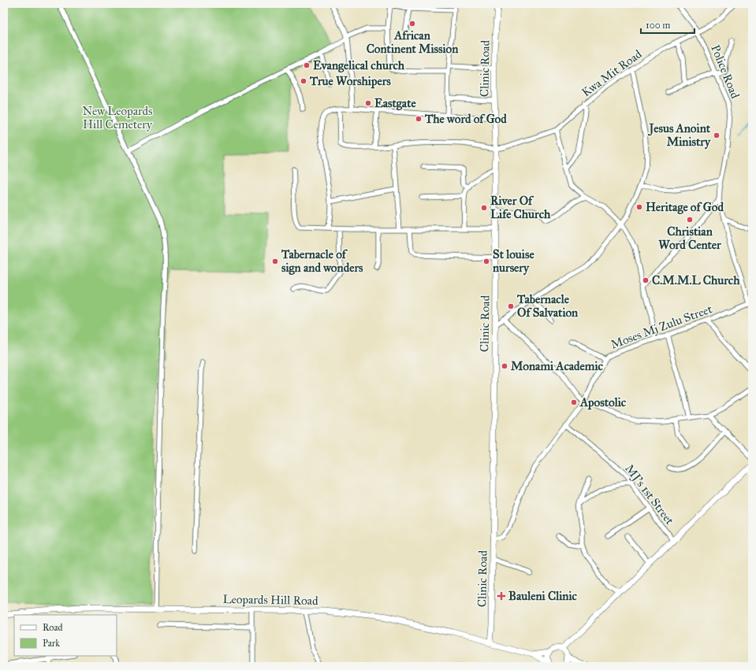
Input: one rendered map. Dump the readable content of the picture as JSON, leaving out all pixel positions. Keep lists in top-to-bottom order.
{
  "streets": {
    "street": [
      "Clinic Road",
      "Police Road",
      "Kwa Mit Road",
      "Moses Mj Zulu Street",
      "MJ’s 1st Street",
      "Leopards Hill Road"
    ]
  },
  "crossings": [
    ["Clinic Road", "Kwa Mit Road"],
    ["Clinic Road", "Moses Mj Zulu Street"],
    ["Clinic Road", "Leopards Hill Road"],
    ["Police Road", "Kwa Mit Road"],
    ["Police Road", "Moses Mj Zulu Street"],
    ["Moses Mj Zulu Street", "MJ’s 1st Street"]
  ],
  "parks": ["New Leopards Hill Cemetery"],
  "places": {
    "other": [
      "African Continent Mission",
      "Evangelical church",
      "True Worshipers",
      "Eastgate",
      "The word of God",
      "Jesus Anoint Ministry",
      "Heritage of God",
      "River Of Life Church",
      "Christian Word Center",
      "Tabernacle of sign and wonders",
      "St louise nursery",
      "C.M.M.L Church",
      "Tabernacle Of Salvation",
      "Monami Academic",
      "Apostolic"
    ],
    "health": ["Bauleni Clinic"]
  },
  "legend": ["Road", "Park"],
  "scale_bar": "100 m"
}
